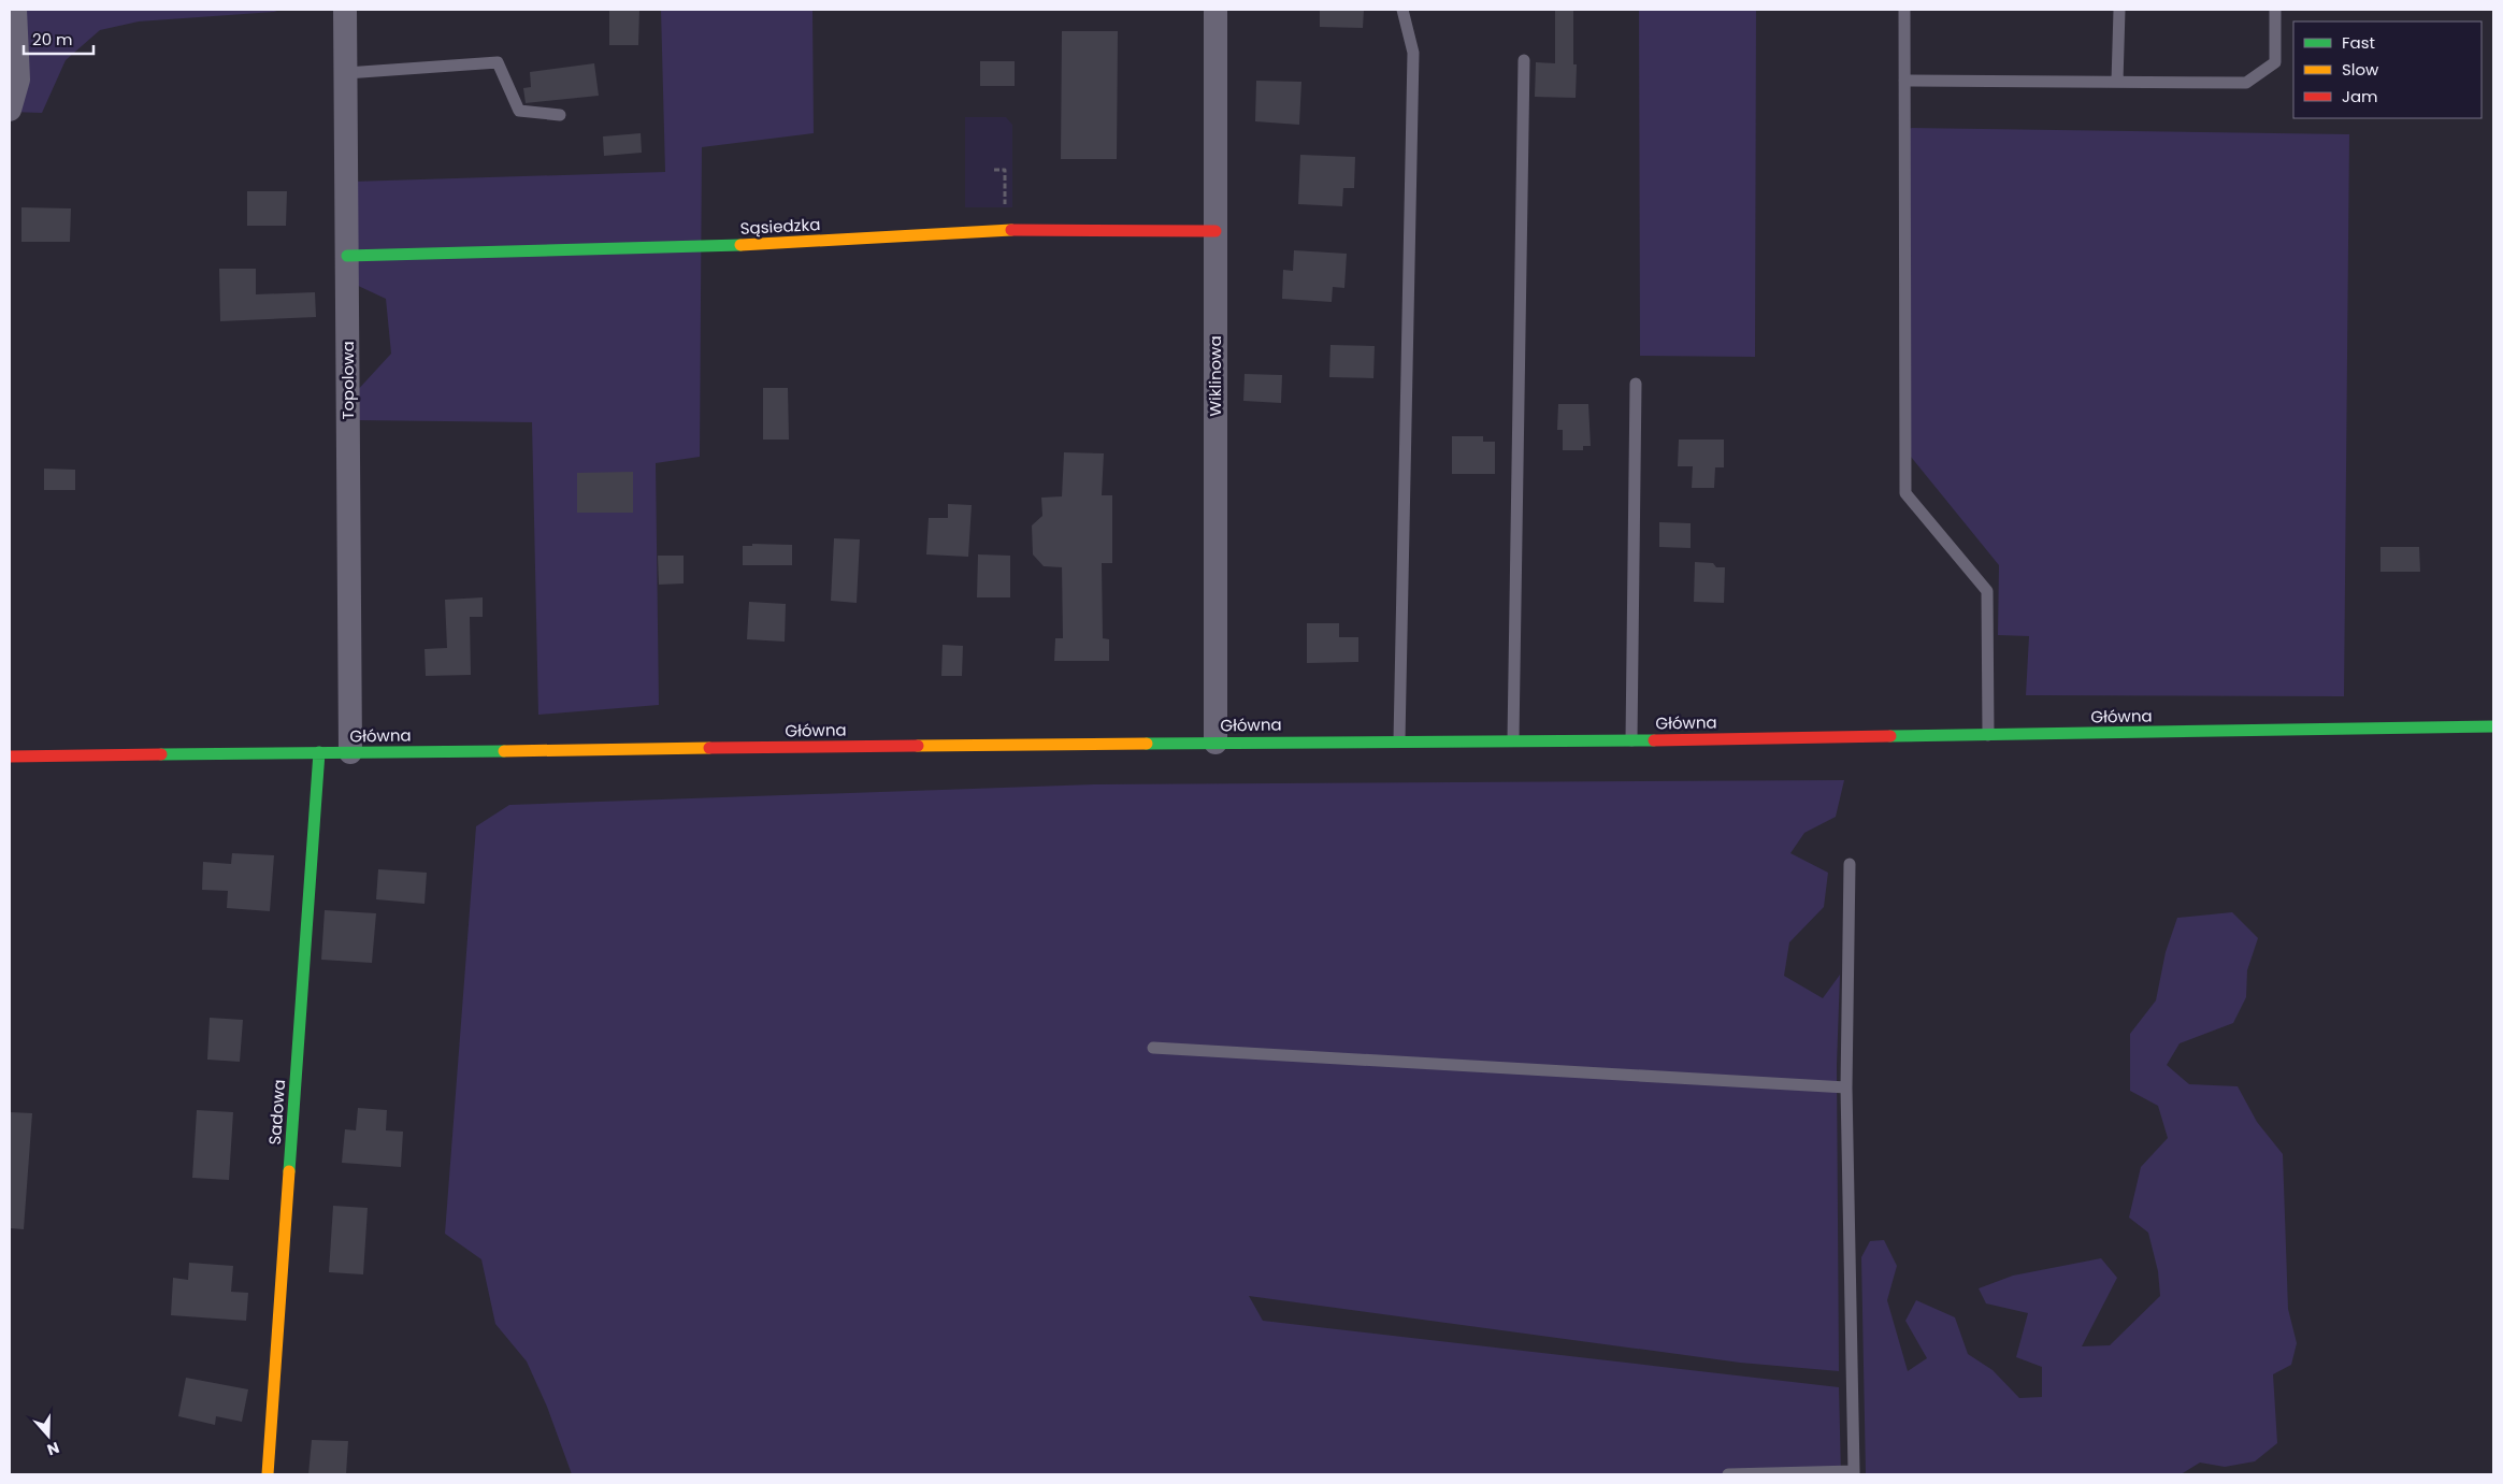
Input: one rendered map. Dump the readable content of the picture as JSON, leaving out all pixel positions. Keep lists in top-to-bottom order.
{
  "streets": {
    "main road": ["Sąsiedzka", "Główna", "Sadowa"],
    "street": ["Wiklinowa", "Topolowa"]
  },
  "crossings": [
    ["Sąsiedzka", "Wiklinowa"],
    ["Sąsiedzka", "Topolowa"],
    ["Wiklinowa", "Główna"],
    ["Topolowa", "Główna"],
    ["Główna", "Sadowa"]
  ],
  "legend": ["Fast", "Slow", "Jam"],
  "scale_bar": "20 m",
  "north": "bottom"
}
